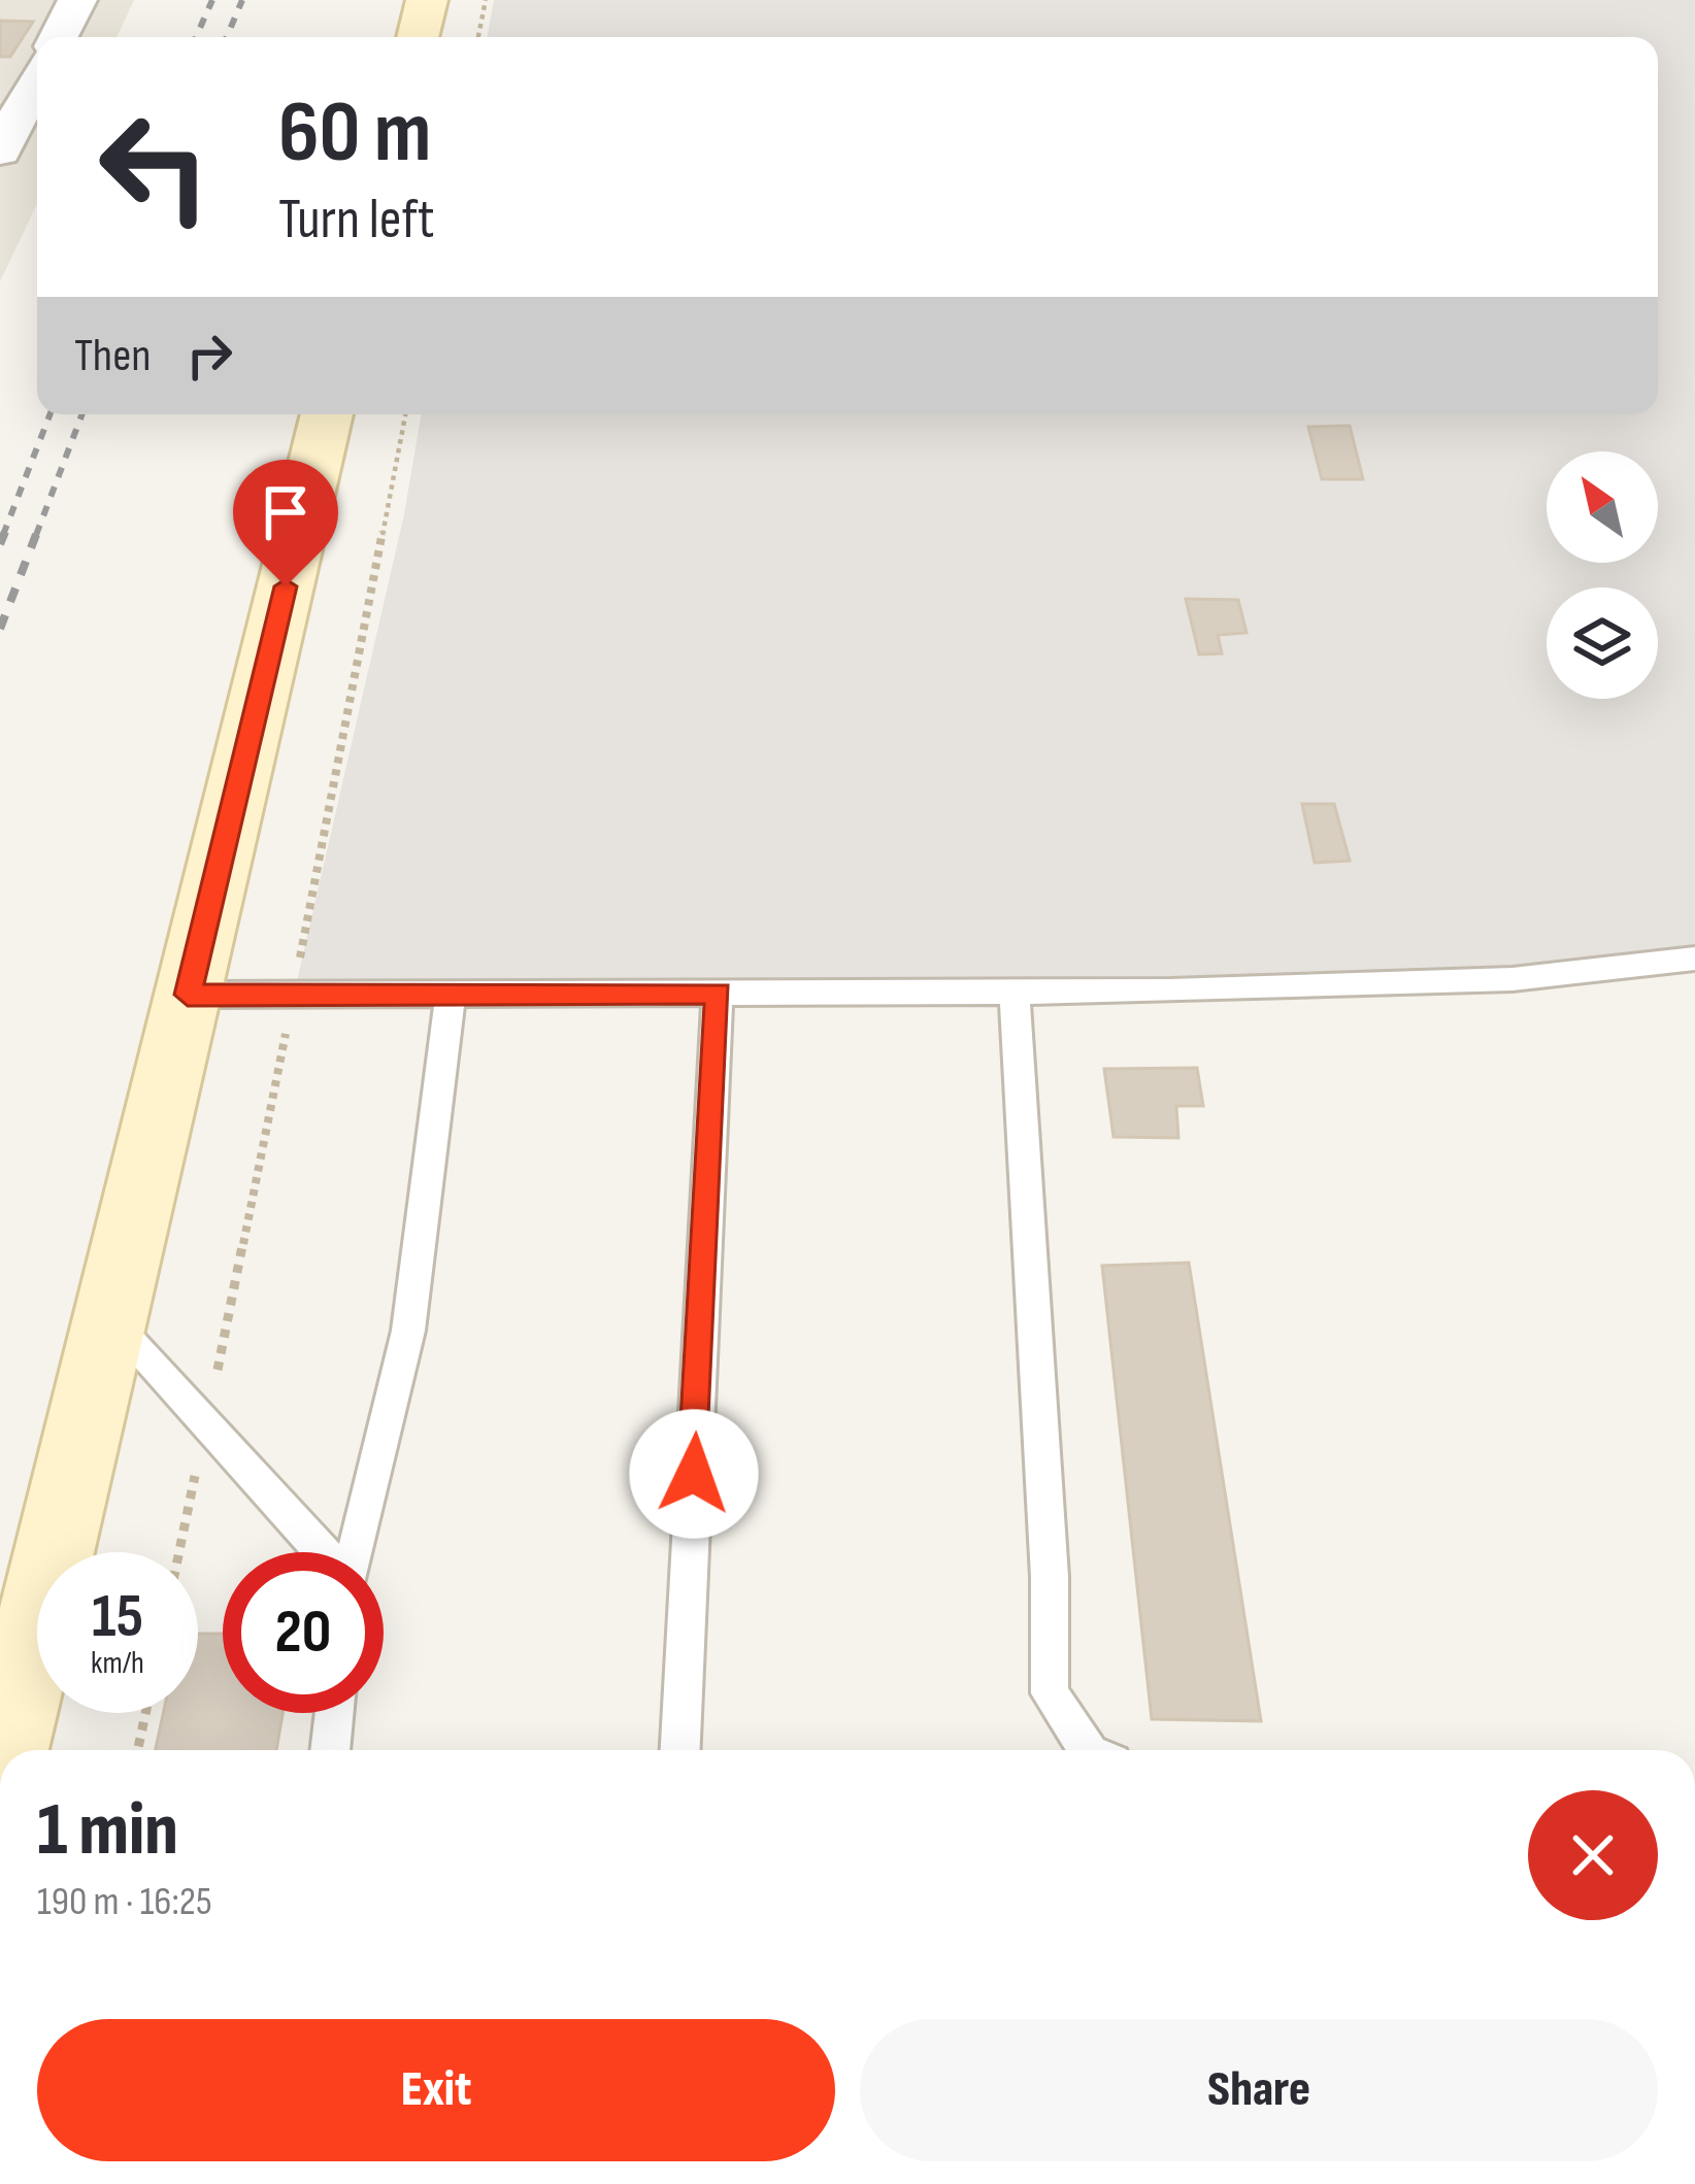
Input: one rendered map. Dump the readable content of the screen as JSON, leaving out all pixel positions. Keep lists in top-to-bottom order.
{
  "north": "top left",
  "page": {
    "turn": ["60 m", "Turn left"],
    "then": "Then",
    "speed": "15 km/h",
    "limit": "20",
    "heading": ["1 min", "190 m · 16:25"],
    "buttons": ["Exit", "Share"]
  }
}
